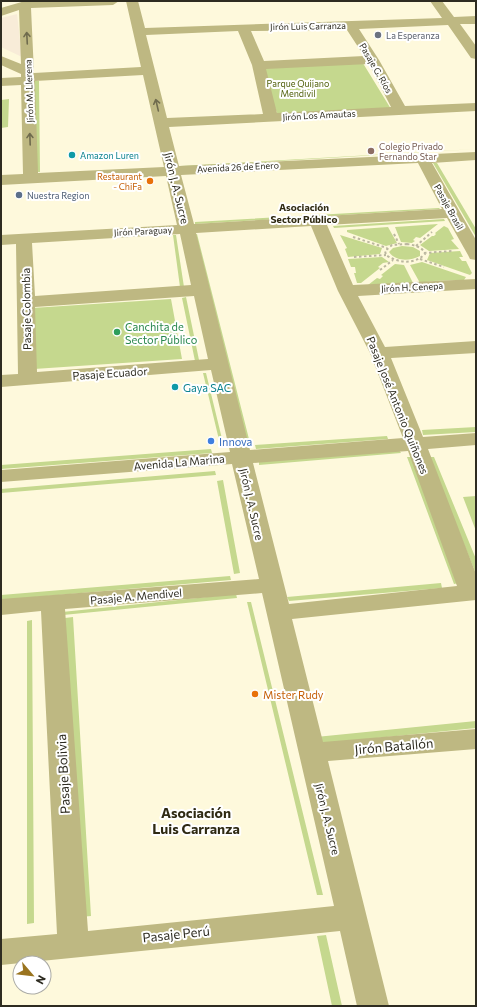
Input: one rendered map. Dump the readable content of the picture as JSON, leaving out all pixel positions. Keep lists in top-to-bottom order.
{
  "streets": {
    "street": [
      "Jirón Luis Carranza",
      "Pasaje G. Ríos",
      "Jirón M. Llerena",
      "Jirón Los Amautas",
      "Avenida 26 de Enero",
      "Jirón J. A. Sucre",
      "Pasaje Brasil",
      "Jirón Paraguay",
      "Jirón H. Cenepa",
      "Pasaje Colombia",
      "Pasaje Ecuador",
      "Pasaje José Antonio Quiñones",
      "Avenida La Marina",
      "Pasaje A. Mendivel",
      "Jirón Batallón",
      "Pasaje Bolivia",
      "Pasaje Perú"
    ]
  },
  "crossings": [
    ["Jirón Luis Carranza", "Pasaje G. Ríos"],
    ["Jirón Luis Carranza", "Jirón J. A. Sucre"],
    ["Pasaje G. Ríos", "Jirón Los Amautas"],
    ["Jirón M. Llerena", "Avenida 26 de Enero"],
    ["Jirón Los Amautas", "Jirón J. A. Sucre"],
    ["Avenida 26 de Enero", "Jirón J. A. Sucre"],
    ["Avenida 26 de Enero", "Pasaje Brasil"],
    ["Jirón J. A. Sucre", "Jirón Paraguay"],
    ["Jirón J. A. Sucre", "Pasaje Ecuador"],
    ["Jirón J. A. Sucre", "Avenida La Marina"],
    ["Jirón J. A. Sucre", "Pasaje A. Mendivel"],
    ["Jirón J. A. Sucre", "Jirón Batallón"],
    ["Jirón J. A. Sucre", "Pasaje Perú"],
    ["Pasaje Brasil", "Jirón Paraguay"],
    ["Jirón Paraguay", "Pasaje Colombia"],
    ["Jirón Paraguay", "Pasaje José Antonio Quiñones"],
    ["Jirón H. Cenepa", "Pasaje José Antonio Quiñones"],
    ["Pasaje Colombia", "Pasaje Ecuador"],
    ["Pasaje José Antonio Quiñones", "Avenida La Marina"],
    ["Pasaje A. Mendivel", "Pasaje Bolivia"],
    ["Pasaje Bolivia", "Pasaje Perú"]
  ],
  "one_way": ["Jirón M. Llerena"],
  "districts": ["Asociación Sector Público", "Asociación Luis Carranza"],
  "parks": ["Parque Quijano Mendivil"],
  "places": [
    "La Esperanza",
    "Colegio Privado Fernando Star",
    "Amazon Luren",
    "Restaurant - ChiFa",
    "Nuestra Region",
    "Canchita de Sector Público",
    "Gaya SAC",
    "Innova",
    "Mister Rudy"
  ],
  "north": "bottom right"
}
